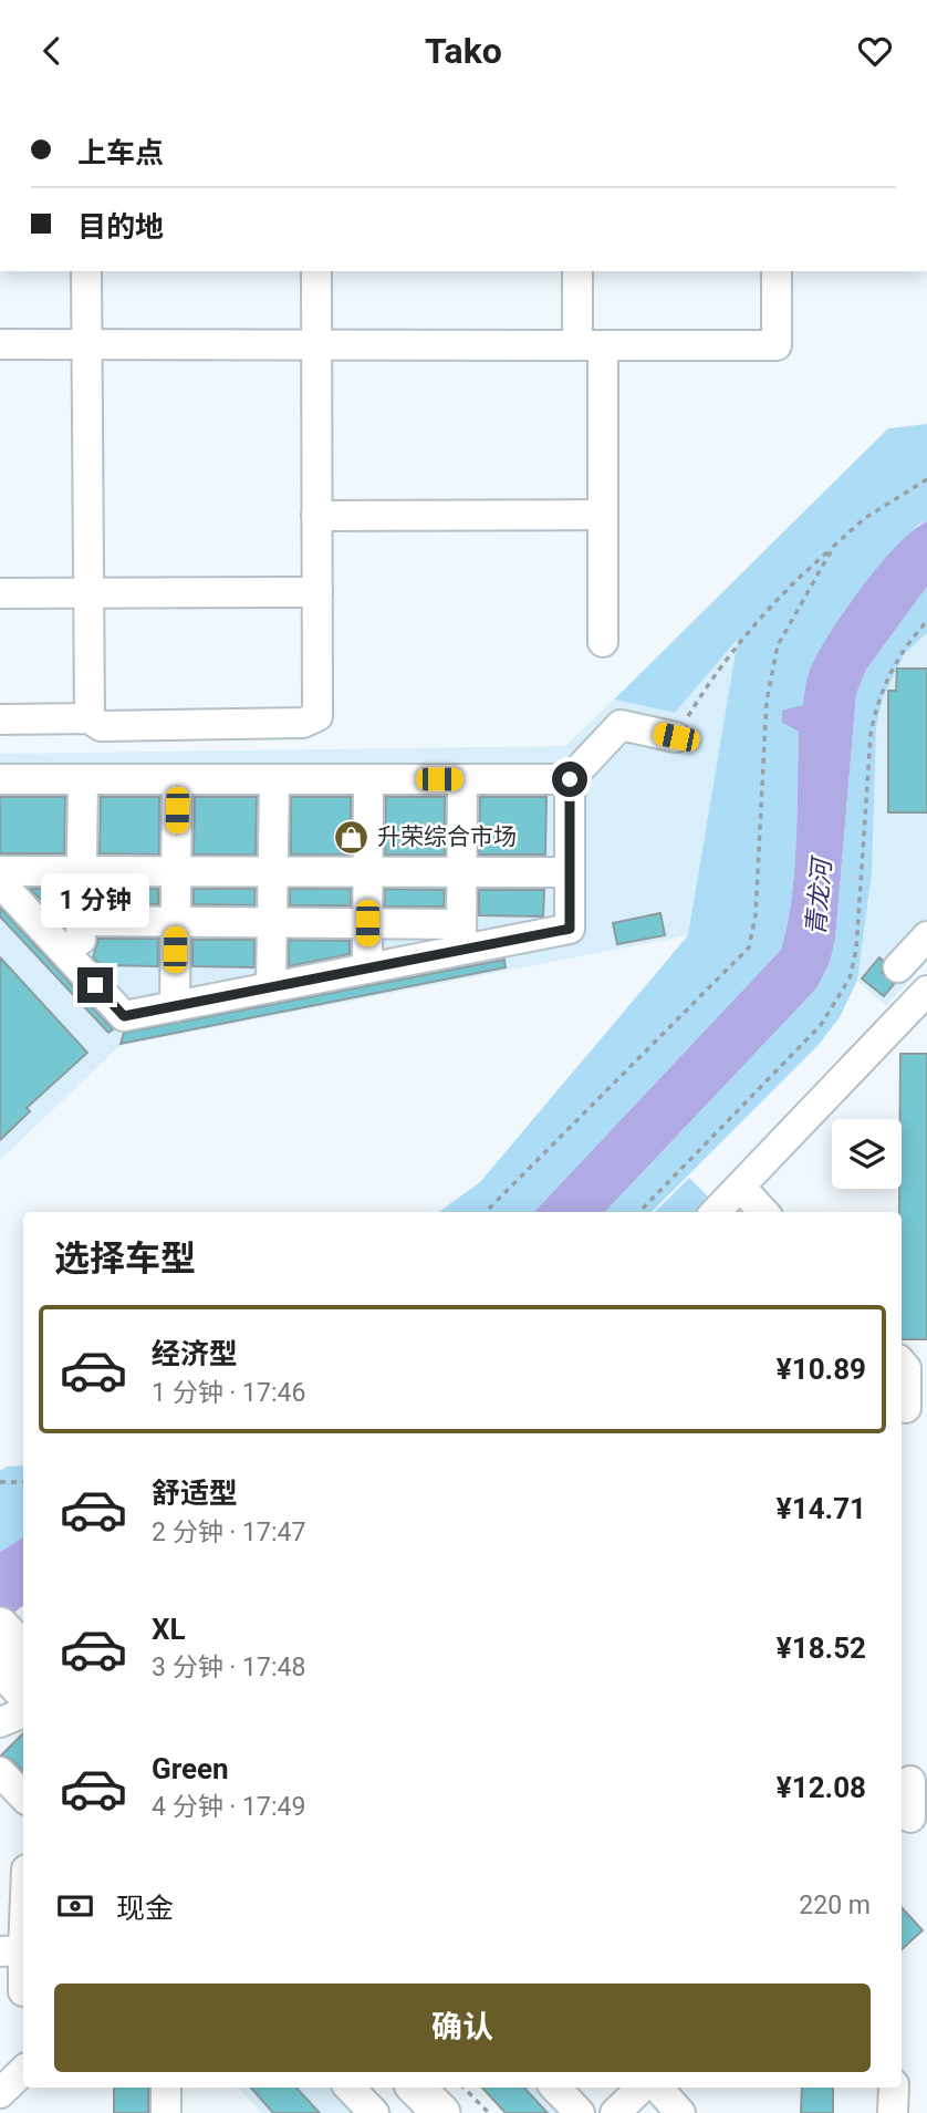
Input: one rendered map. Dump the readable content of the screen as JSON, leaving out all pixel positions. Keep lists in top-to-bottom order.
{
  "water": ["青龙河"],
  "places": {
    "shop": ["升荣综合市场"]
  },
  "page": {
    "header": "Tako",
    "banner": ["上车点", "目的地"],
    "bubble": "1 分钟",
    "heading": "选择车型",
    "list": [
      {
        "name": "经济型",
        "note": "1 分钟 · 17:46",
        "value": "¥10.89"
      },
      {
        "name": "舒适型",
        "note": "2 分钟 · 17:47",
        "value": "¥14.71"
      },
      {
        "name": "XL",
        "note": "3 分钟 · 17:48",
        "value": "¥18.52"
      },
      {
        "name": "Green",
        "note": "4 分钟 · 17:49",
        "value": "¥12.08"
      }
    ],
    "pay": ["现金", "220 m"],
    "buttons": "确认"
  }
}
